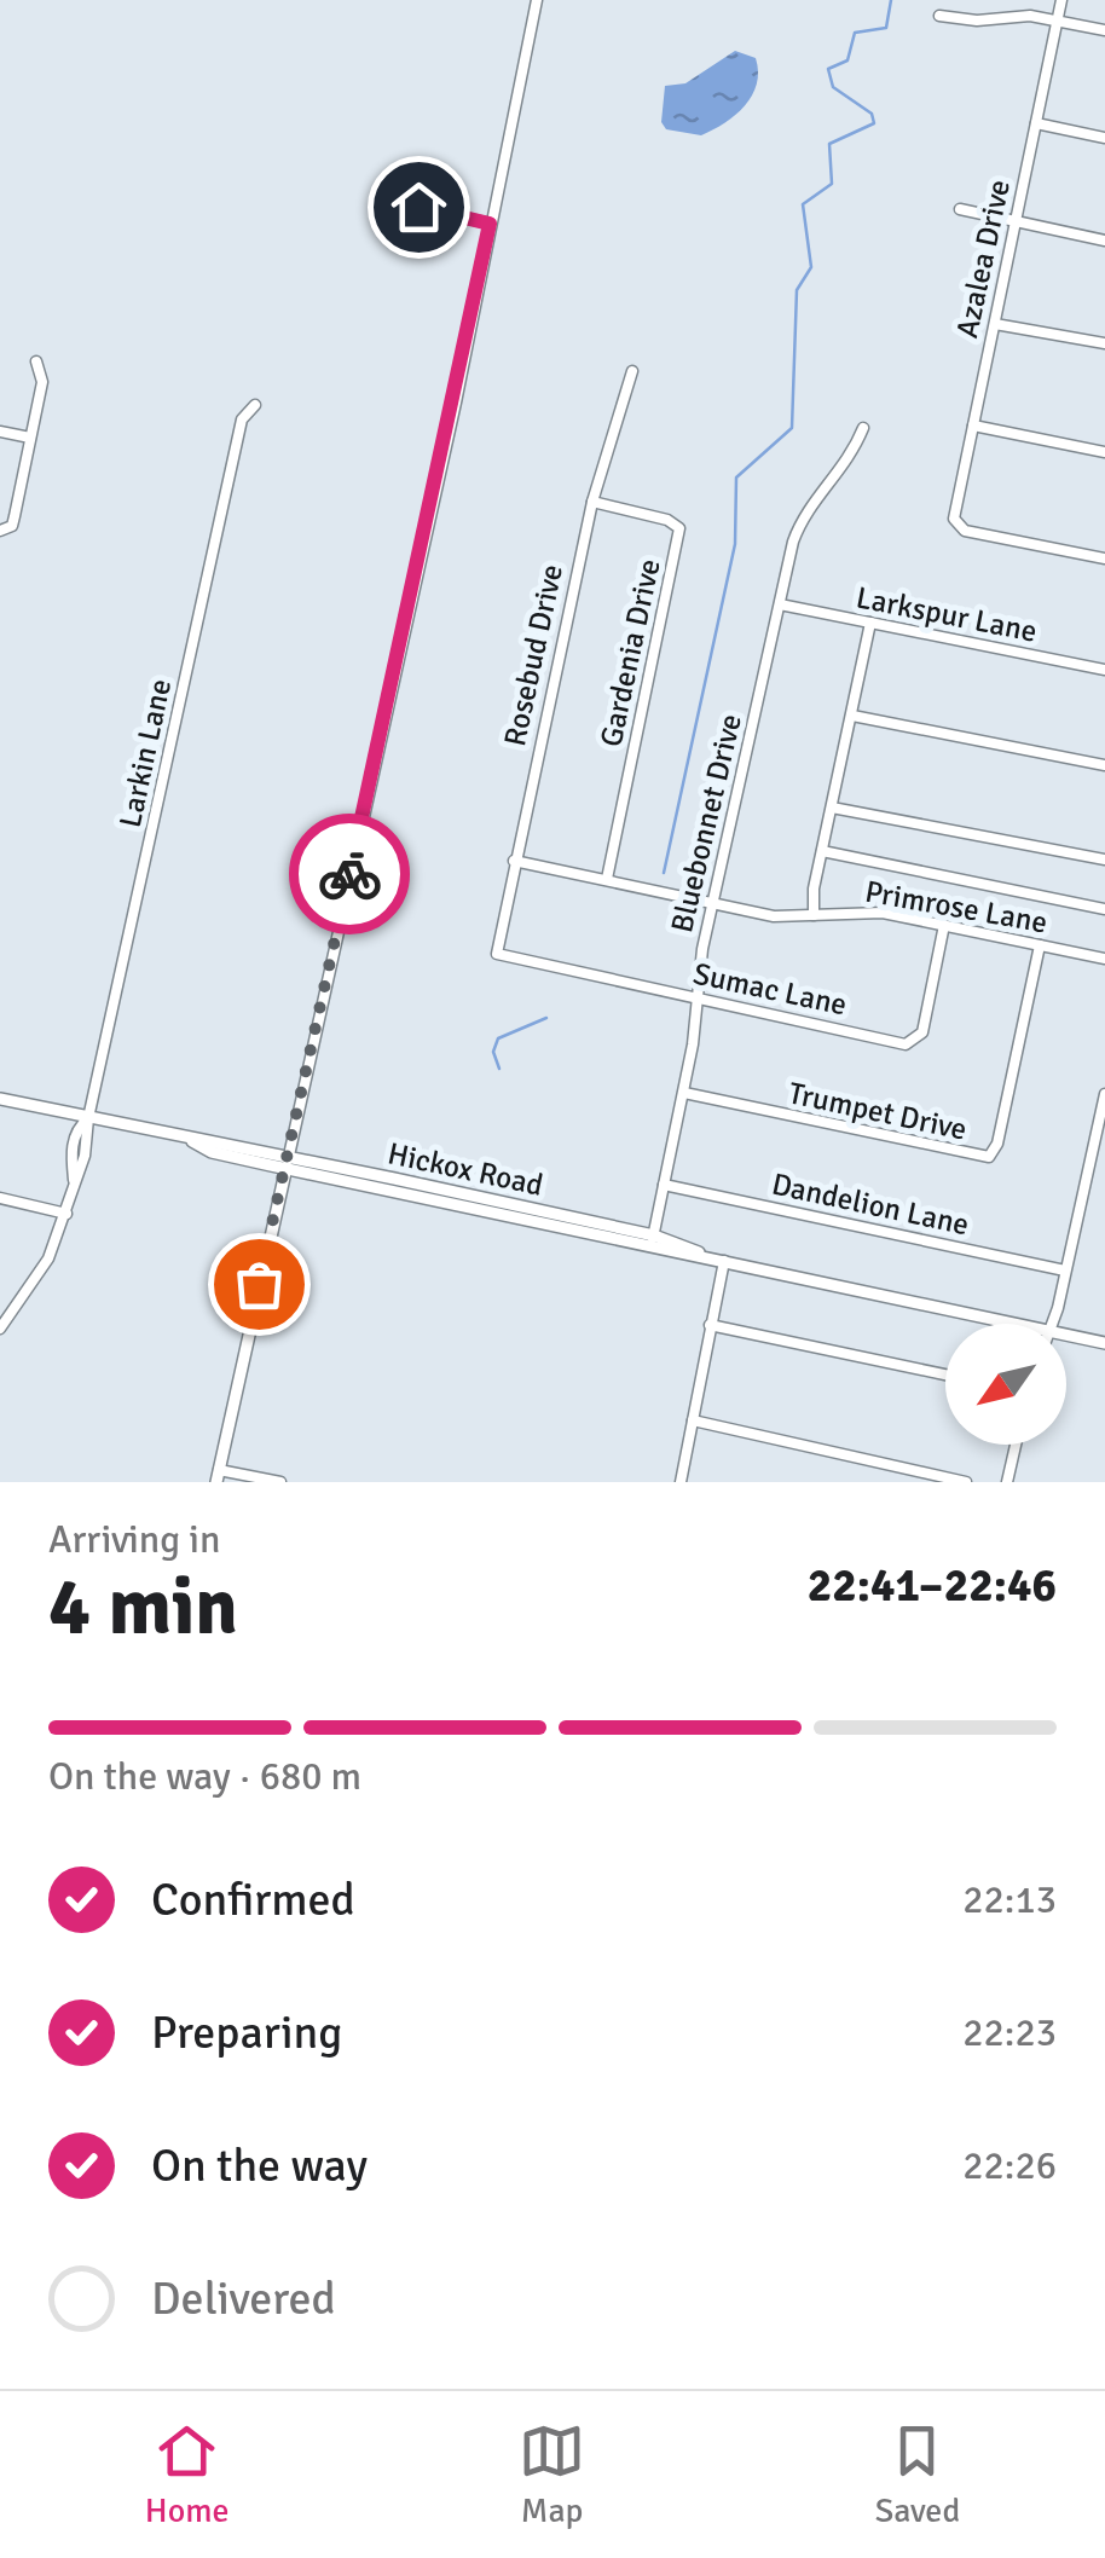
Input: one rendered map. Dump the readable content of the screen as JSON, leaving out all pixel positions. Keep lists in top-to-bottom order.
{
  "streets": {
    "street": [
      "Azalea Drive",
      "Larkspur Lane",
      "Gardenia Drive",
      "Rosebud Drive",
      "Larkin Lane",
      "Bluebonnet Drive",
      "Primrose Lane",
      "Sumac Lane",
      "Trumpet Drive",
      "Hickox Road",
      "Dandelion Lane"
    ]
  },
  "crossings": [
    ["Larkspur Lane", "Bluebonnet Drive"],
    ["Gardenia Drive", "Rosebud Drive"],
    ["Gardenia Drive", "Primrose Lane"],
    ["Rosebud Drive", "Primrose Lane"],
    ["Rosebud Drive", "Sumac Lane"],
    ["Larkin Lane", "Hickox Road"],
    ["Bluebonnet Drive", "Primrose Lane"],
    ["Bluebonnet Drive", "Sumac Lane"],
    ["Bluebonnet Drive", "Trumpet Drive"],
    ["Bluebonnet Drive", "Hickox Road"],
    ["Bluebonnet Drive", "Dandelion Lane"],
    ["Primrose Lane", "Sumac Lane"],
    ["Primrose Lane", "Trumpet Drive"]
  ],
  "north": "bottom left",
  "page": {
    "heading": ["4 min", "Arriving in", "22:41–22:46"],
    "bar": "On the way · 680 m",
    "list": [
      ["Confirmed", "22:13"],
      ["Preparing", "22:23"],
      ["On the way", "22:26"],
      "Delivered"
    ],
    "tabs": ["Home", "Map", "Saved"]
  }
}
